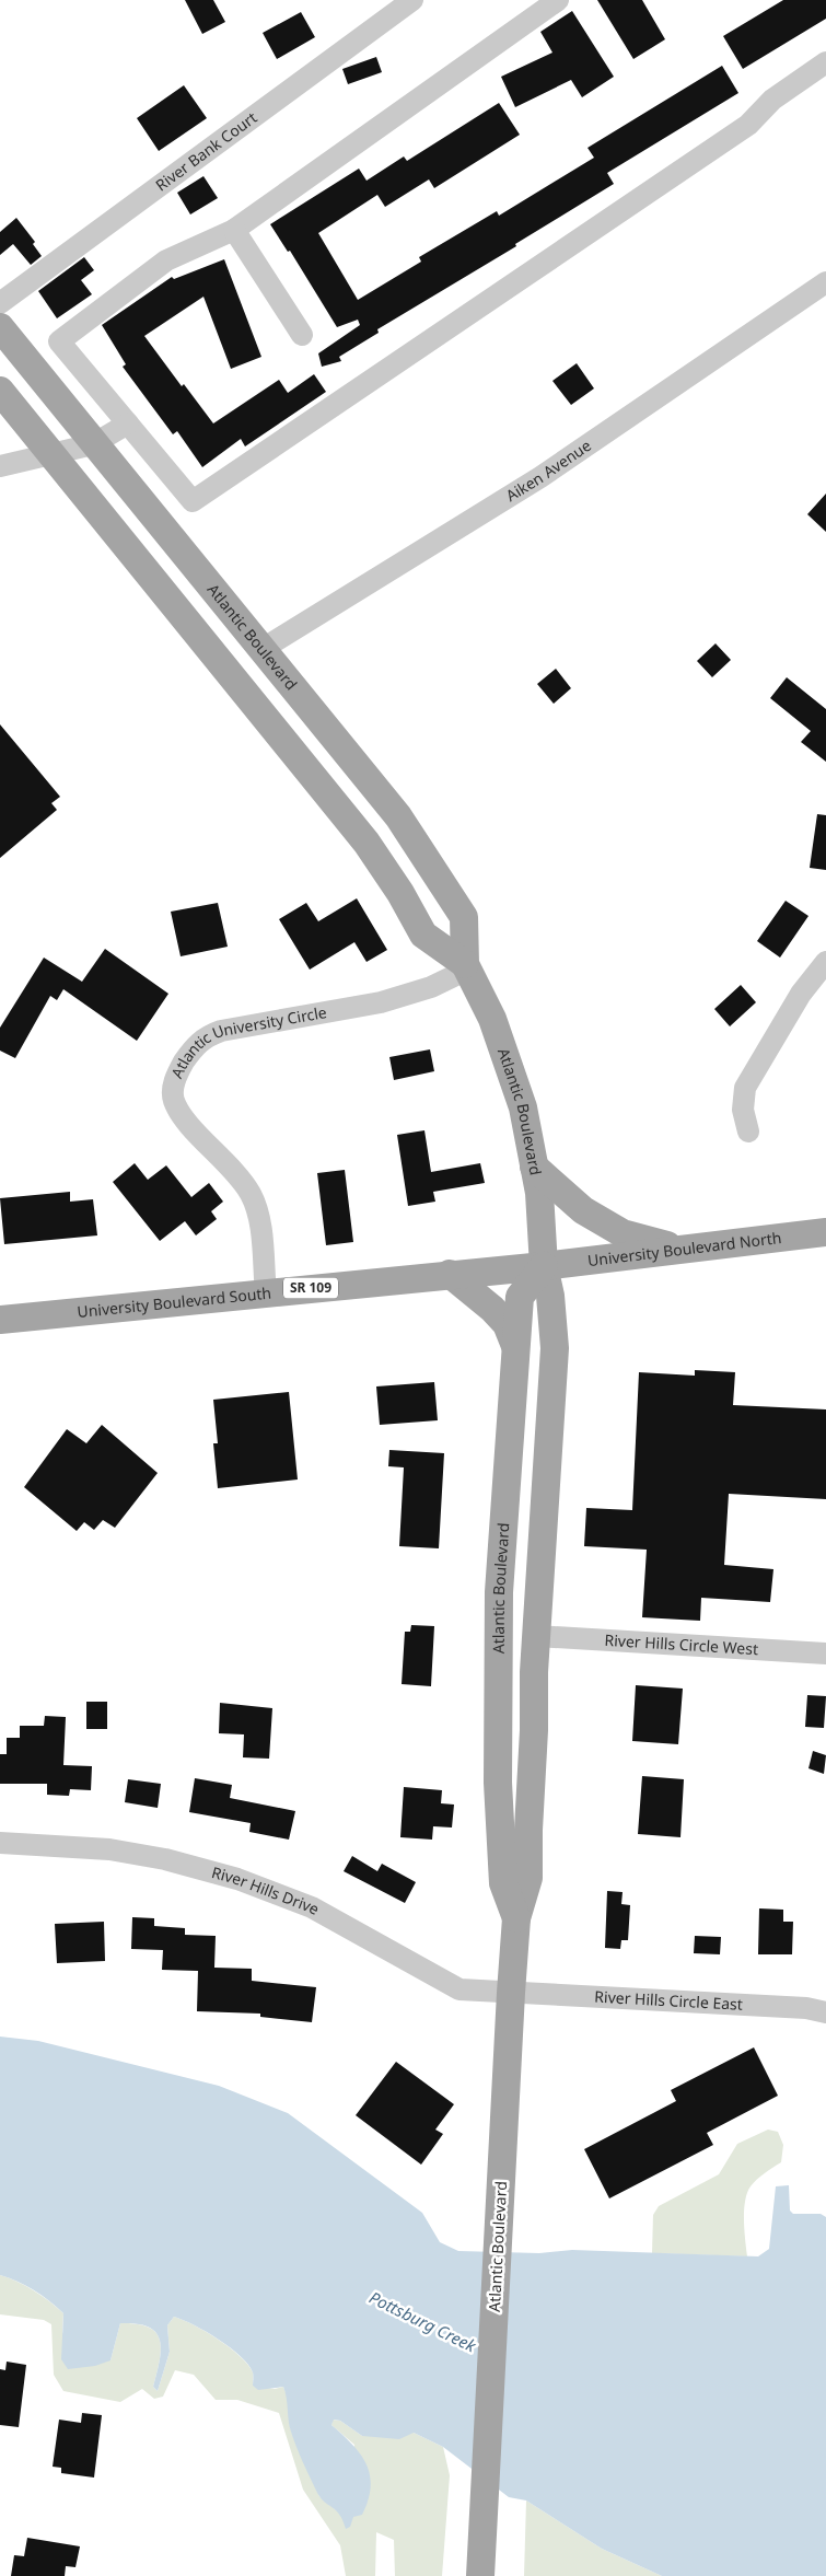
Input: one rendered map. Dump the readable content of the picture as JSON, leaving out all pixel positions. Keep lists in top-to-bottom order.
{
  "streets": {
    "main road": [
      "Atlantic Boulevard",
      "University Boulevard North",
      "SR 109",
      "University Boulevard South"
    ],
    "street": [
      "River Bank Court",
      "Aiken Avenue",
      "Atlantic University Circle",
      "River Hills Circle West",
      "River Hills Drive",
      "River Hills Circle East"
    ]
  },
  "crossings": [
    ["Aiken Avenue", "Atlantic Boulevard"],
    ["Atlantic Boulevard", "Atlantic University Circle"],
    ["Atlantic Boulevard", "University Boulevard North"],
    ["Atlantic Boulevard", "University Boulevard South"],
    ["Atlantic Boulevard", "River Hills Circle West"],
    ["Atlantic Boulevard", "River Hills Drive"],
    ["Atlantic Boulevard", "River Hills Circle East"],
    ["Atlantic University Circle", "University Boulevard South"],
    ["University Boulevard North", "University Boulevard South"],
    ["River Hills Drive", "River Hills Circle East"]
  ],
  "water": ["Pottsburg Creek"]
}
